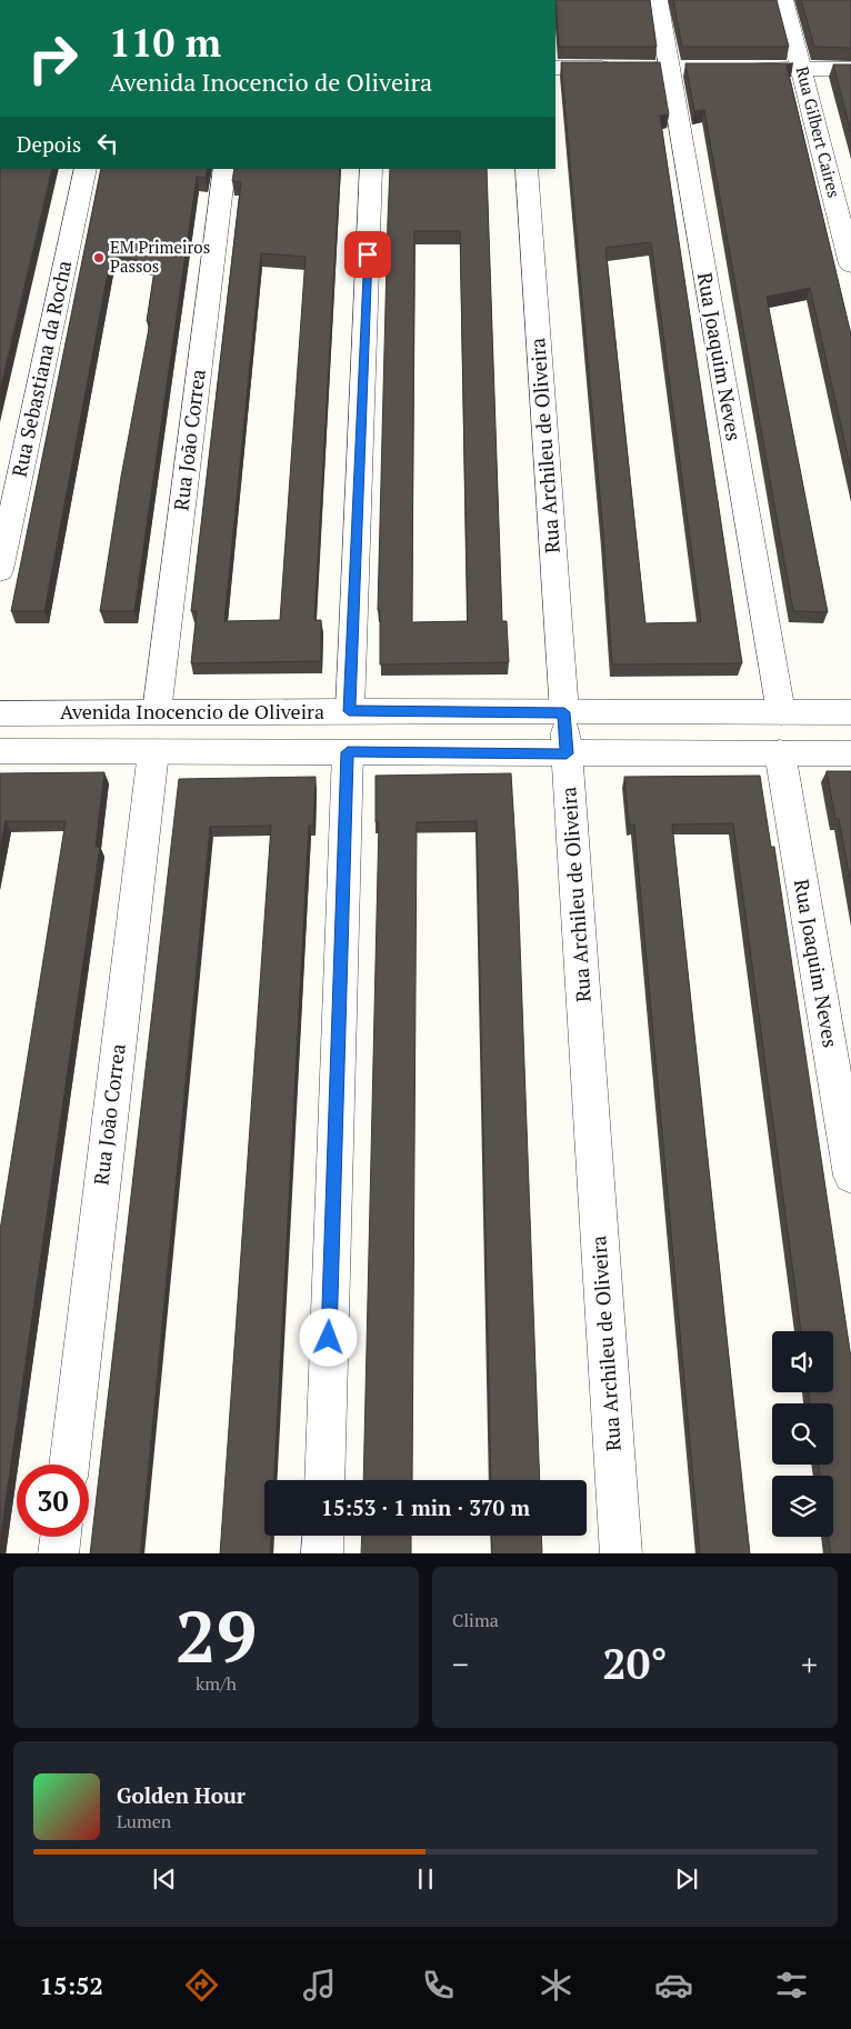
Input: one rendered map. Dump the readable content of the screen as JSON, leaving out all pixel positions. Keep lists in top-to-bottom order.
{
  "streets": {
    "street": [
      "Rua Gilbert Caires",
      "Rua Joaquim Neves",
      "Rua Sebastiana da Rocha",
      "Rua João Correa",
      "Rua Archileu de Oliveira",
      "Avenida Inocencio de Oliveira"
    ]
  },
  "crossings": [
    ["Rua Joaquim Neves", "Avenida Inocencio de Oliveira"],
    ["Rua João Correa", "Avenida Inocencio de Oliveira"],
    ["Rua Archileu de Oliveira", "Avenida Inocencio de Oliveira"]
  ],
  "places": ["EM Primeiros Passos"],
  "page": {
    "turn": ["110 m", "Avenida Inocencio de Oliveira"],
    "then": "Depois",
    "limit": "30",
    "trip": "15:53 · 1 min · 370 m",
    "tile": [
      ["29", "km/h"],
      "Clima"
    ],
    "heat": ["−", "20°", "+"],
    "song": ["Golden Hour", "Lumen"],
    "tabs": "15:52"
  }
}
